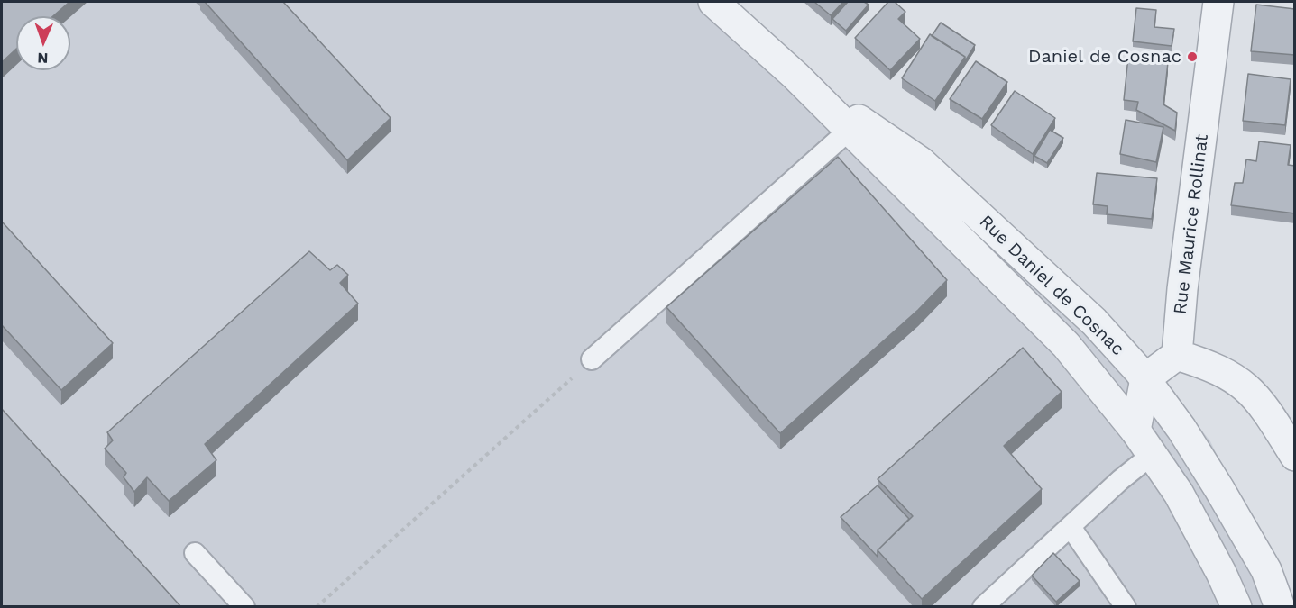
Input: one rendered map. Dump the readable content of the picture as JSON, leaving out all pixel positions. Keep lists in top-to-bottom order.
{
  "streets": {
    "street": ["Rue Maurice Rollinat", "Rue Daniel de Cosnac"]
  },
  "places": ["Daniel de Cosnac"],
  "north": "bottom"
}
